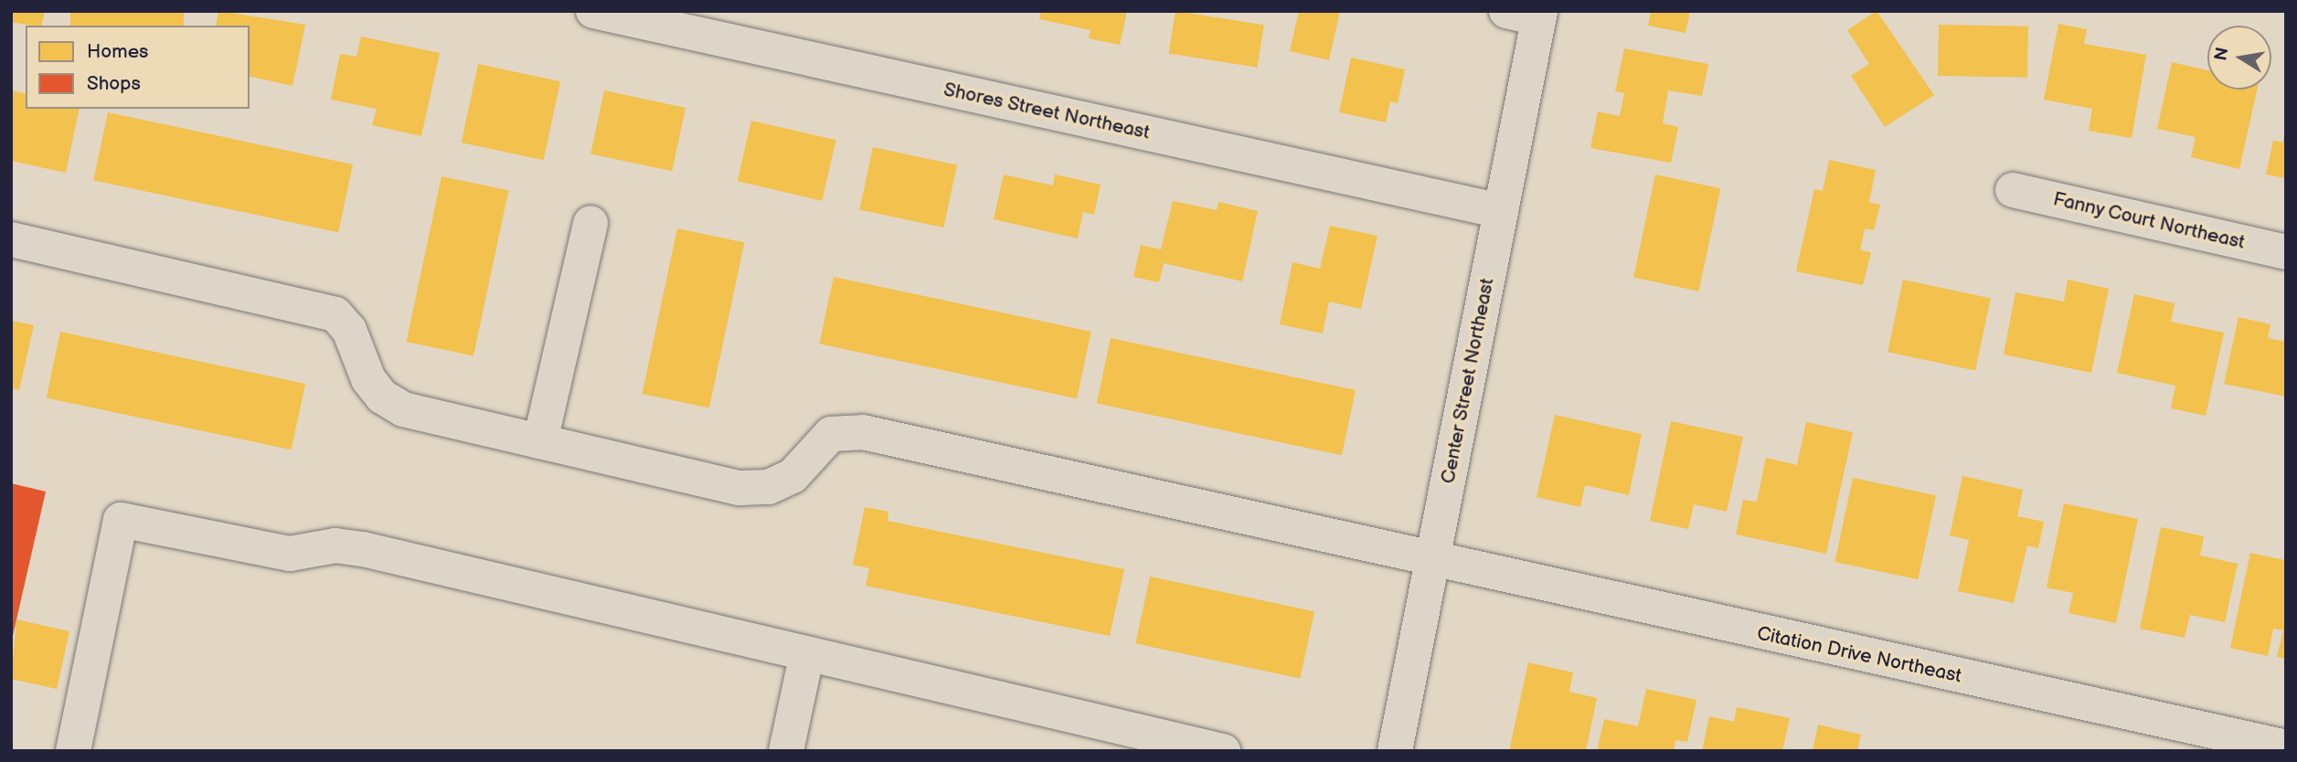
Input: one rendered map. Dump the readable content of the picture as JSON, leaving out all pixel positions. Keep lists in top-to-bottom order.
{
  "streets": {
    "street": [
      "Shores Street Northeast",
      "Fanny Court Northeast",
      "Center Street Northeast",
      "Citation Drive Northeast"
    ]
  },
  "crossings": [
    ["Shores Street Northeast", "Center Street Northeast"],
    ["Center Street Northeast", "Citation Drive Northeast"]
  ],
  "legend": ["Homes", "Shops"],
  "north": "left"
}
